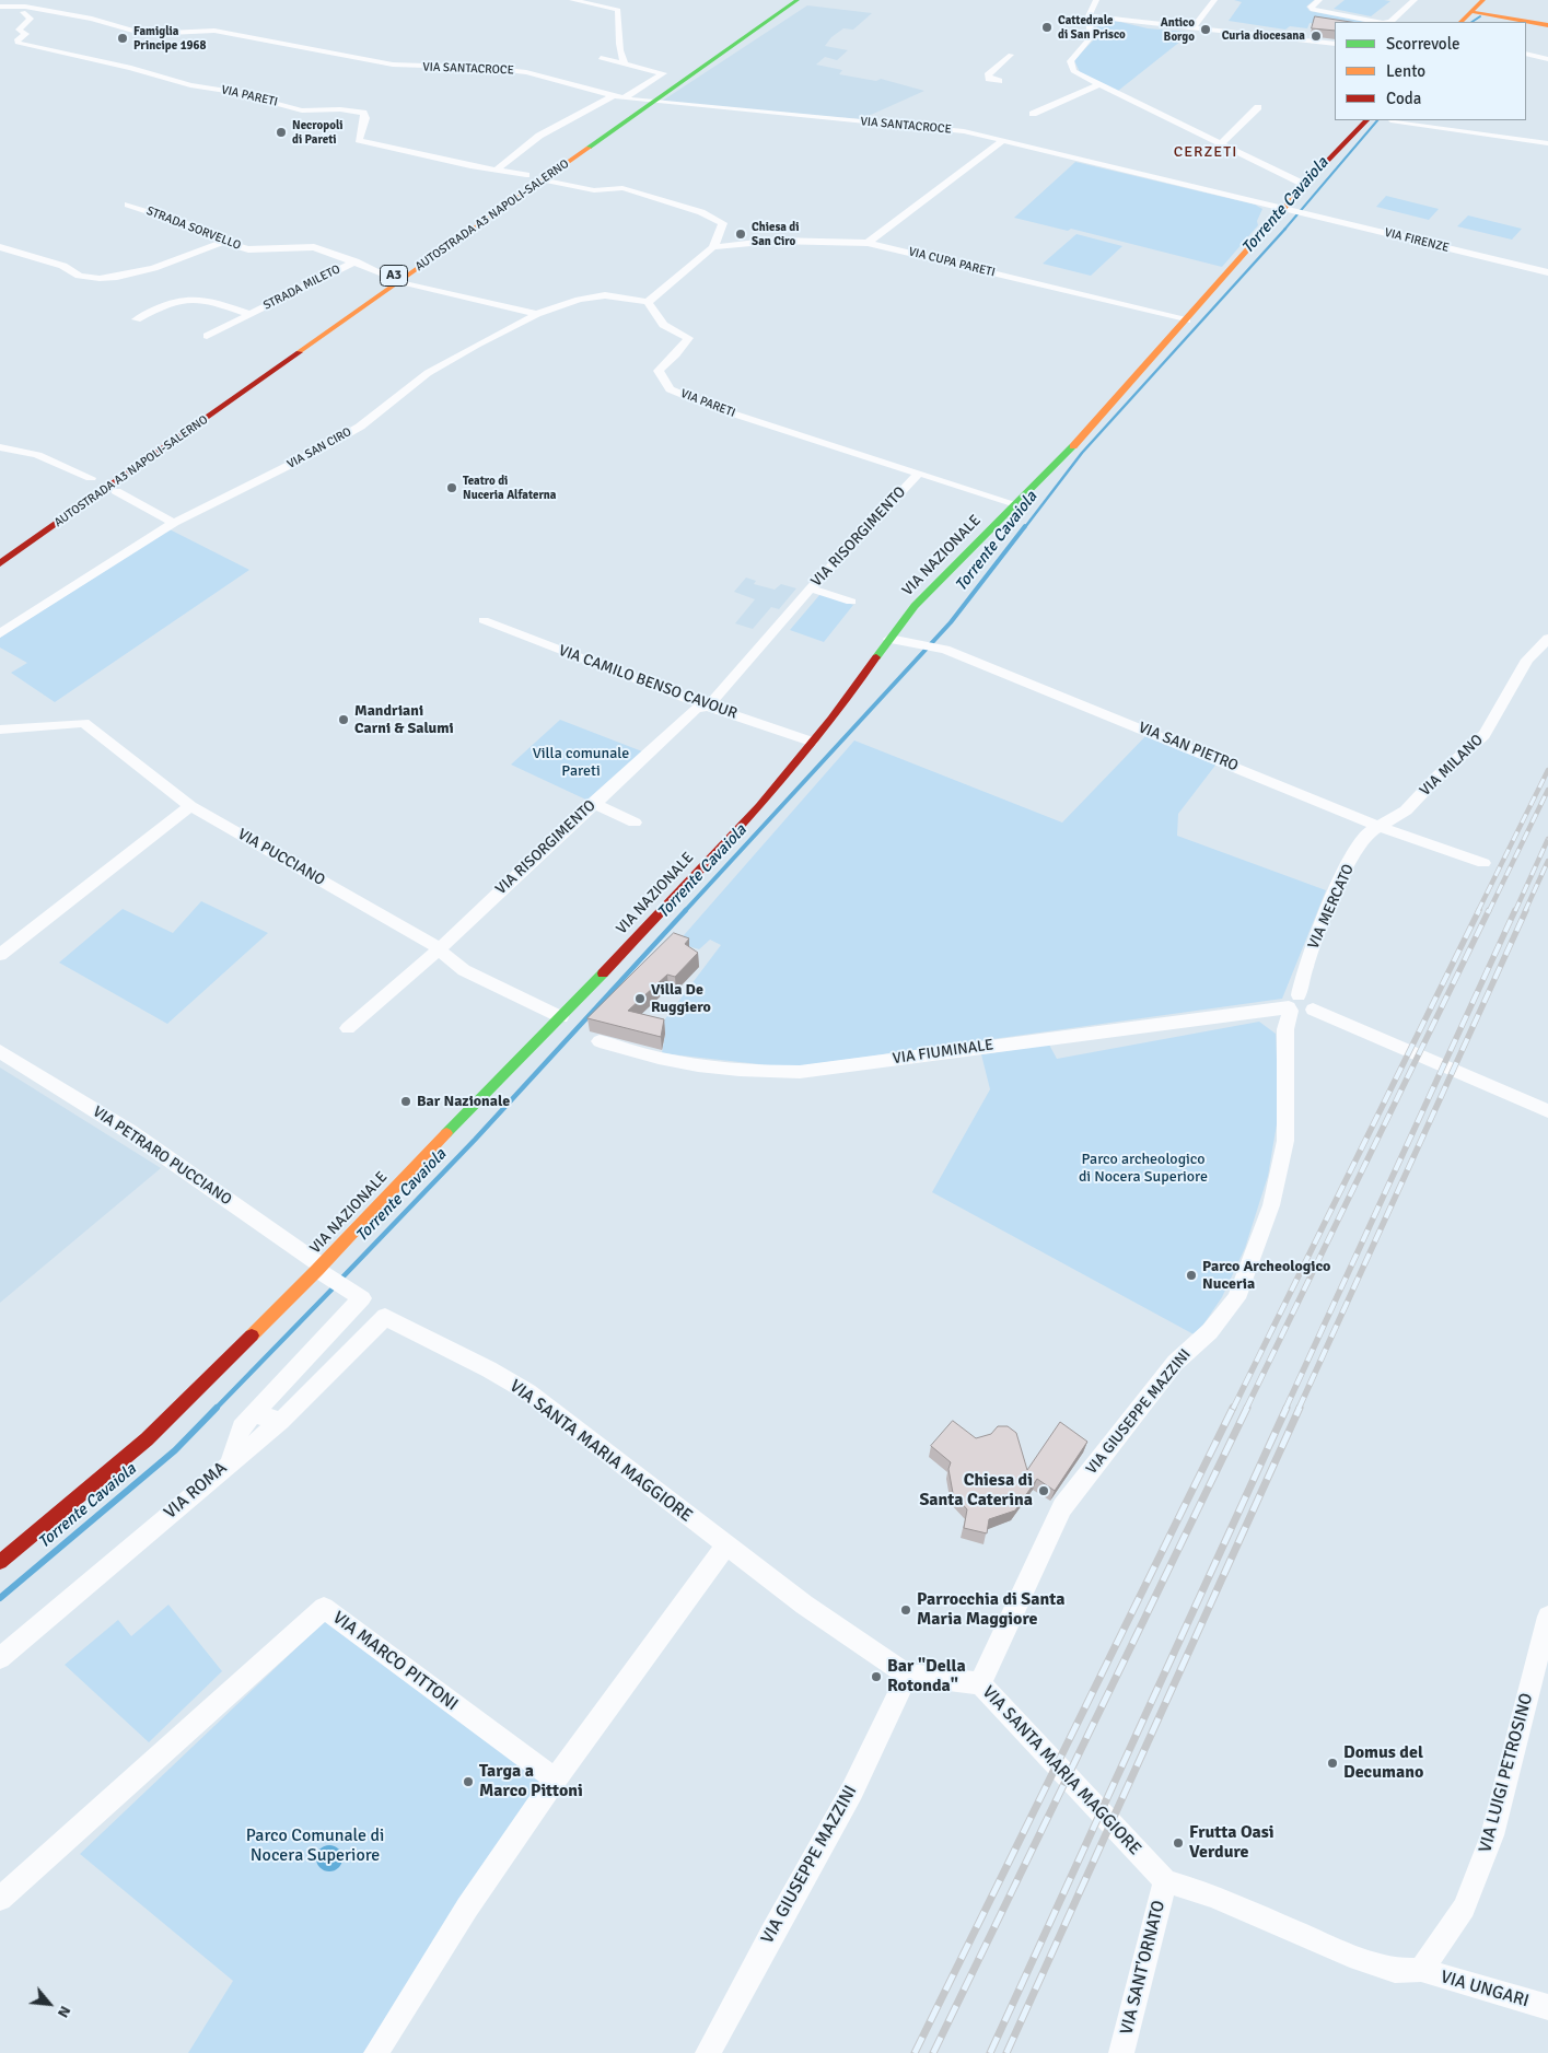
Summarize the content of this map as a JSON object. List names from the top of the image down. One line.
{"streets":{"main road":["AUTOSTRADA A3 NAPOLI-SALERNO","A3","VIA NAZIONALE"],"street":["VIA SANTACROCE","VIA PARETI","STRADA SORVELLO","VIA FIRENZE","VIA CUPA PARETI","STRADA MILETO","VIA SAN CIRO","VIA RISORGIMENTO","VIA CAMILO BENSO CAVOUR","VIA SAN PIETRO","VIA MILANO","VIA PUCCIANO","VIA MERCATO","VIA FIUMINALE","VIA PETRARO PUCCIANO","VIA GIUSEPPE MAZZINI","VIA SANTA MARIA MAGGIORE","VIA ROMA","VIA MARCO PITTONI","VIA LUIGI PETROSINO","VIA SANT'ORNATO","VIA UNGARI"]},"crossings":[["VIA SANTACROCE","VIA FIRENZE"],["VIA SANTACROCE","VIA NAZIONALE"],["VIA PARETI","VIA SAN CIRO"],["VIA PARETI","VIA RISORGIMENTO"],["VIA PARETI","VIA NAZIONALE"],["STRADA SORVELLO","STRADA MILETO"],["VIA FIRENZE","VIA NAZIONALE"],["VIA CUPA PARETI","VIA NAZIONALE"],["VIA RISORGIMENTO","VIA CAMILO BENSO CAVOUR"],["VIA RISORGIMENTO","VIA PUCCIANO"],["VIA NAZIONALE","VIA CAMILO BENSO CAVOUR"],["VIA NAZIONALE","VIA SAN PIETRO"],["VIA NAZIONALE","VIA PUCCIANO"],["VIA NAZIONALE","VIA PETRARO PUCCIANO"],["VIA SAN PIETRO","VIA MILANO"],["VIA SAN PIETRO","VIA MERCATO"],["VIA MILANO","VIA MERCATO"],["VIA MERCATO","VIA FIUMINALE"],["VIA MERCATO","VIA GIUSEPPE MAZZINI"],["VIA FIUMINALE","VIA GIUSEPPE MAZZINI"],["VIA GIUSEPPE MAZZINI","VIA SANTA MARIA MAGGIORE"],["VIA SANTA MARIA MAGGIORE","VIA ROMA"],["VIA SANTA MARIA MAGGIORE","VIA SANT'ORNATO"],["VIA LUIGI PETROSINO","VIA UNGARI"]],"districts":["CERZETI"],"water":["Torrente Cavaiola"],"parks":["Villa comunale Pareti","Parco archeologico di Nocera Superiore","Parco Comunale di Nocera Superiore"],"places":["Cattedrale di San Prisco","Antico Borgo","Curia diocesana","Famiglia Principe 1968","Necropoli di Pareti","Chiesa di San Ciro","Teatro di Nuceria Alfaterna","Mandriani Carni & Salumi","Villa De Ruggiero","Bar Nazionale","Parco Archeologico Nuceria","Chiesa di Santa Caterina","Parrocchia di Santa Maria Maggiore","Bar \"Della Rotonda\"","Domus del Decumano","Targa a Marco Pittoni","Frutta Oasi Verdure"],"legend":["Scorrevole","Lento","Coda"],"north":"bottom right"}
